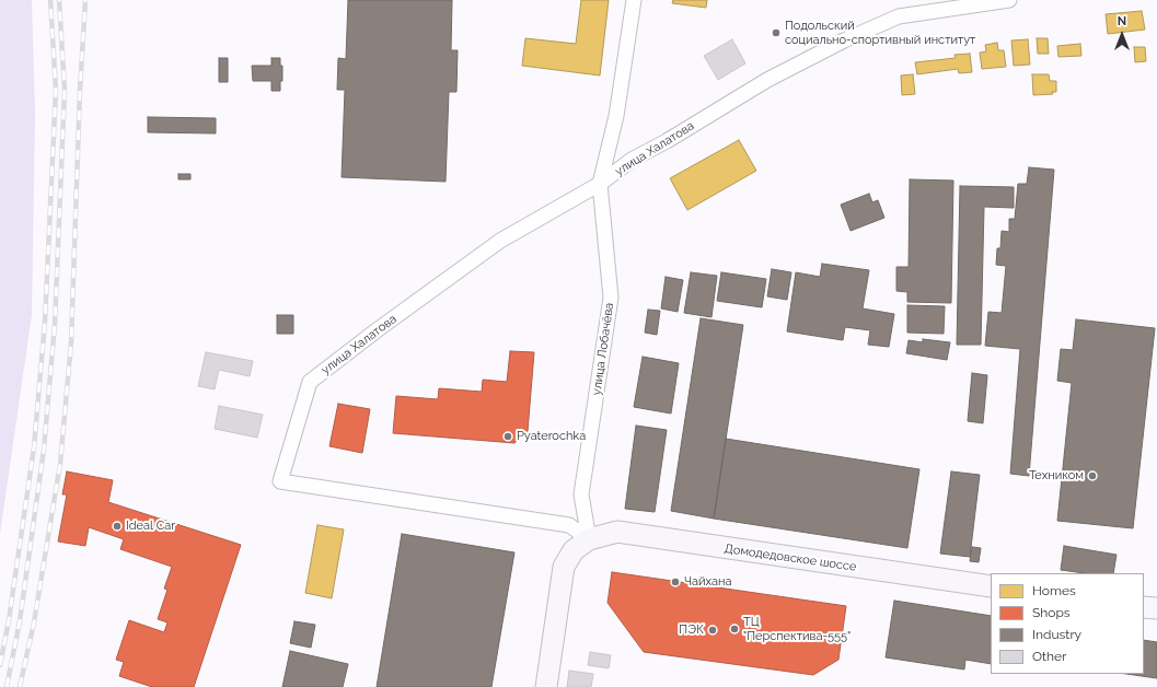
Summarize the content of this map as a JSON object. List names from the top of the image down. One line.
{"streets":{"main road":["Домодедовское шоссе"],"street":["улица Халатова","улица Лобачёва"]},"crossings":[["улица Халатова","улица Лобачёва"],["улица Халатова","Домодедовское шоссе"],["улица Лобачёва","Домодедовское шоссе"]],"places":["Подольский социально-спортивный институт","Pyaterochka","Техником","Ideal Car","Чайхана","ТЦ \"Перспектива-555\"","ПЭК"],"legend":["Homes","Shops","Industry","Other"],"north":"top"}
